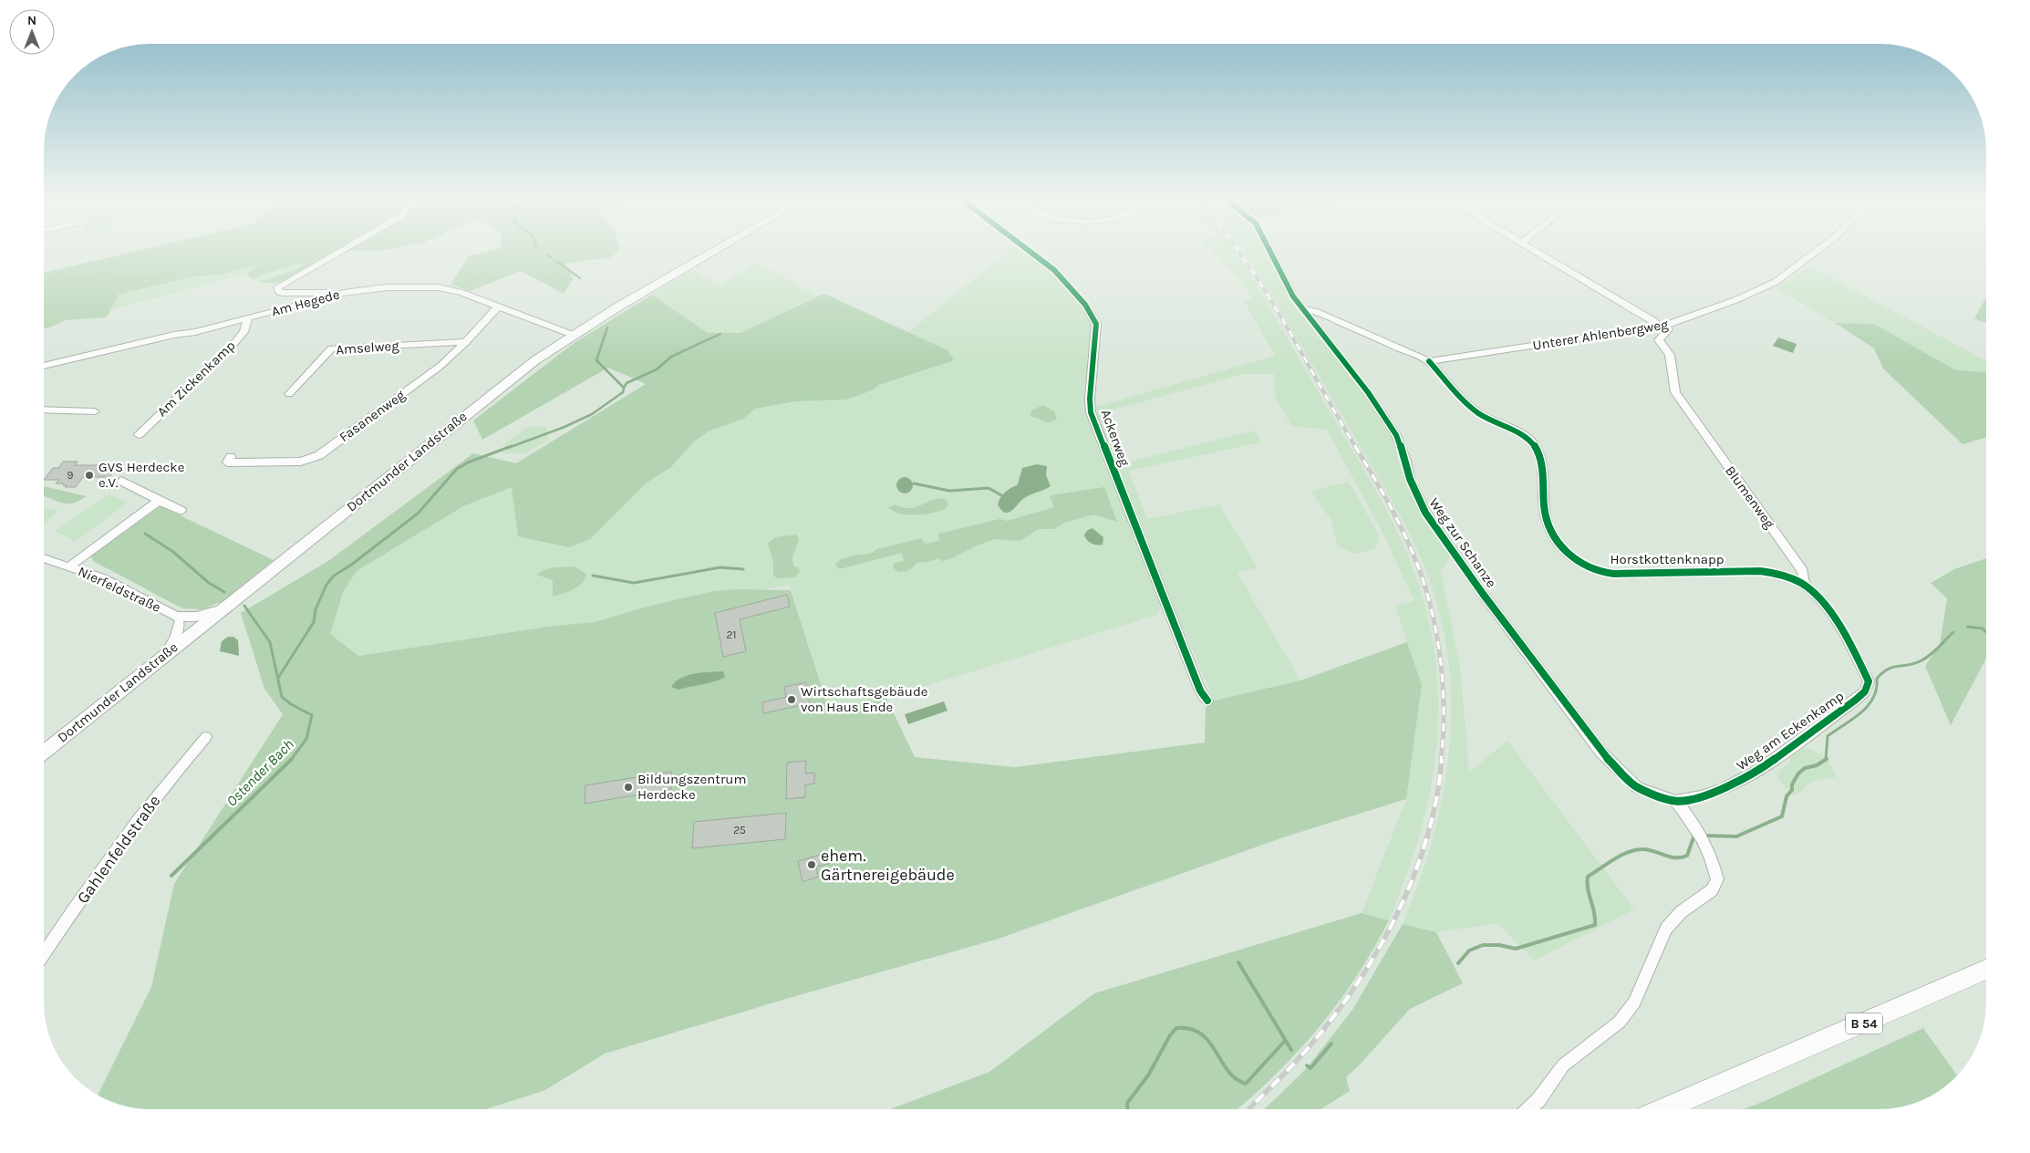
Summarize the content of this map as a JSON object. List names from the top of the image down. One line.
{"streets":{"main road":["Dortmunder Landstraße","B 54"],"street":["Am Hegede","Unterer Ahlenbergweg","Amselweg","Am Zickenkamp","Fasanenweg","Ackerweg","Blumenweg","Weg zur Schanze","Horstkottenknapp","Nierfeldstraße","Weg am Eckenkamp","Gahlenfeldstraße"]},"crossings":[["Am Hegede","Am Zickenkamp"],["Am Hegede","Fasanenweg"],["Am Hegede","Dortmunder Landstraße"],["Unterer Ahlenbergweg","Blumenweg"],["Unterer Ahlenbergweg","Horstkottenknapp"],["Amselweg","Fasanenweg"],["Dortmunder Landstraße","Nierfeldstraße"],["Blumenweg","Horstkottenknapp"],["Blumenweg","Weg am Eckenkamp"],["Weg zur Schanze","Weg am Eckenkamp"]],"water":["Ostender Bach"],"places":["GVS Herdecke e.V.","Wirtschaftsgebäude von Haus Ende","Bildungszentrum Herdecke","ehem. Gärtnereigebäude"],"house_numbers":["9","21","25"],"north":"top"}
